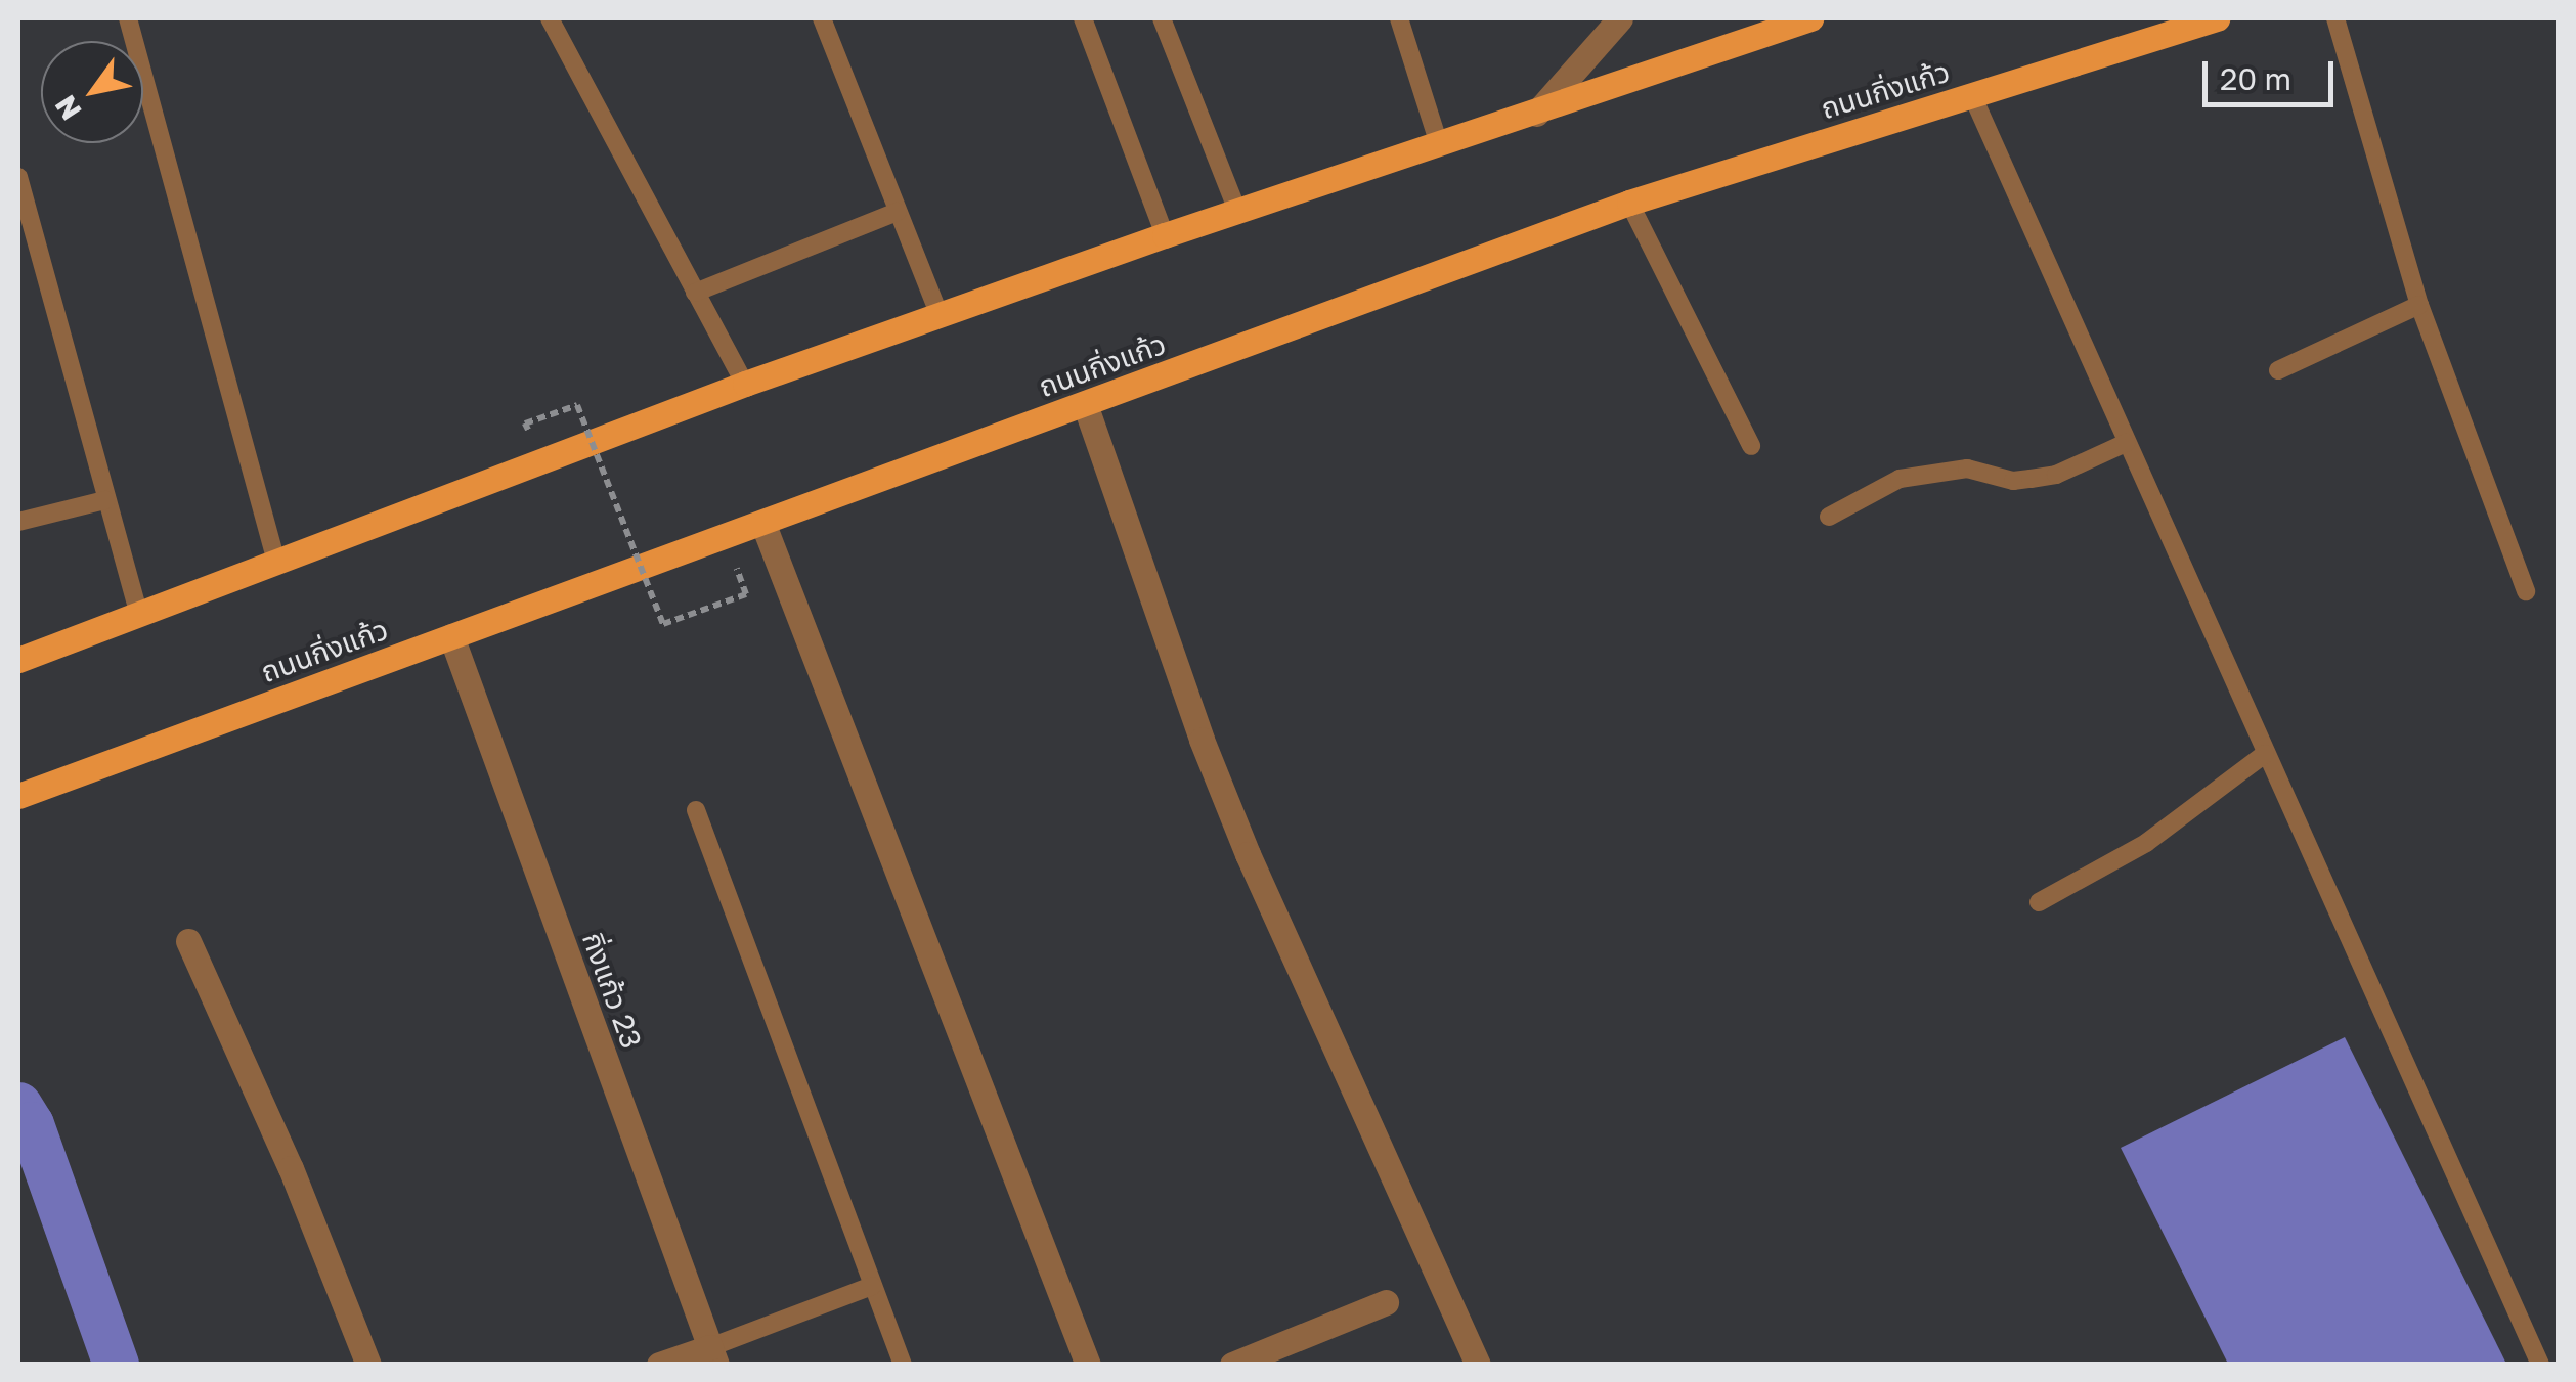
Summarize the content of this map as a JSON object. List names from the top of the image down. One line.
{"streets":{"main road":["ถนนกิ่งแก้ว"],"street":["กิ่งแก้ว 23"]},"crossings":[["ถนนกิ่งแก้ว","กิ่งแก้ว 23"]],"scale_bar":"20 m","north":"bottom left"}
